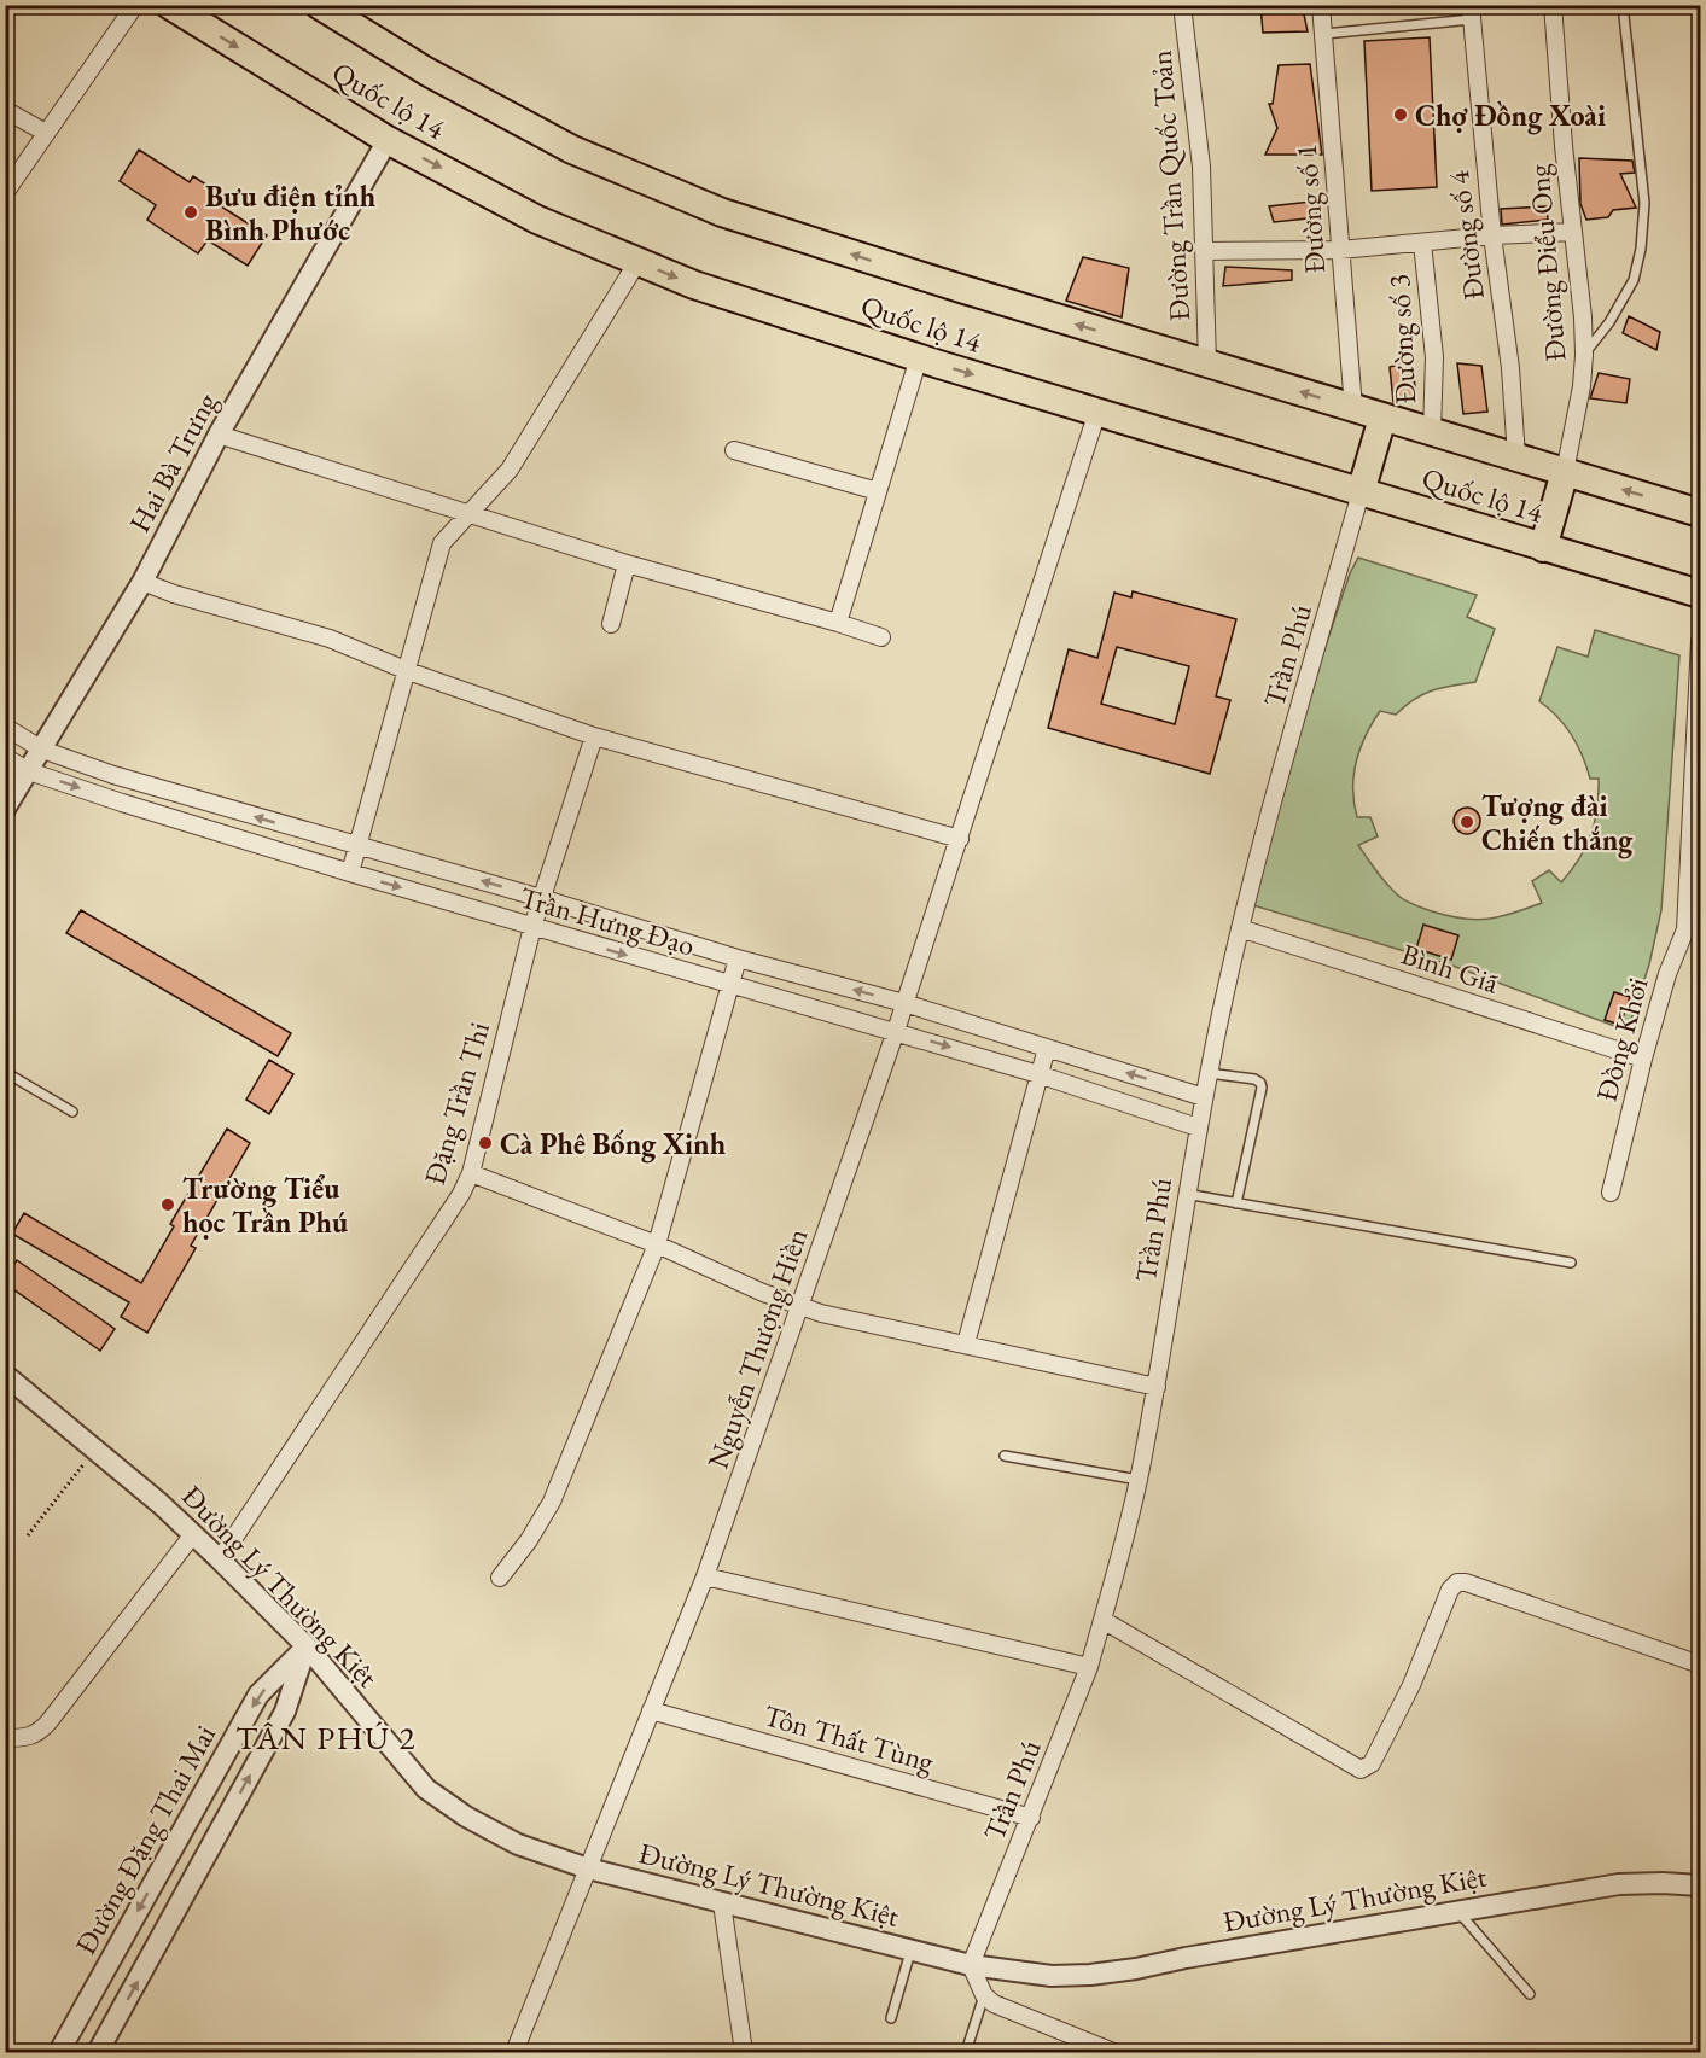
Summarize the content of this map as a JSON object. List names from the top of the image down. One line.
{"streets":{"highway":["Quốc lộ 14"],"street":["Đường Trần Quốc Toản","Đường số 1","Đường số 4","Đường Điểu Ong","Đường số 3","Hai Bà Trưng","Trần Phú","Trần Hưng Đạo","Bình Giã","Đồng Khởi","Đặng Trần Thi","Nguyễn Thượng Hiền","Đường Lý Thường Kiệt","Tôn Thất Tùng","Đường Đặng Thai Mai"]},"crossings":[["Quốc lộ 14","Đường Trần Quốc Toản"],["Quốc lộ 14","Đường số 1"],["Quốc lộ 14","Đường số 4"],["Quốc lộ 14","Đường Điểu Ong"],["Quốc lộ 14","Đường số 3"],["Quốc lộ 14","Hai Bà Trưng"],["Quốc lộ 14","Trần Phú"],["Quốc lộ 14","Nguyễn Thượng Hiền"],["Hai Bà Trưng","Trần Hưng Đạo"],["Trần Phú","Trần Hưng Đạo"],["Trần Phú","Bình Giã"],["Trần Phú","Đường Lý Thường Kiệt"],["Trần Phú","Tôn Thất Tùng"],["Trần Hưng Đạo","Đặng Trần Thi"],["Trần Hưng Đạo","Nguyễn Thượng Hiền"],["Bình Giã","Đồng Khởi"],["Đặng Trần Thi","Đường Lý Thường Kiệt"],["Nguyễn Thượng Hiền","Đường Lý Thường Kiệt"],["Nguyễn Thượng Hiền","Tôn Thất Tùng"],["Đường Lý Thường Kiệt","Đường Đặng Thai Mai"]],"districts":["TÂN PHÚ 2"],"places":["Chợ Đồng Xoài","Bưu điện tỉnh Bình Phước","Tượng đài Chiến thắng","Cà Phê Bống Xinh","Trường Tiểu học Trần Phú"]}
